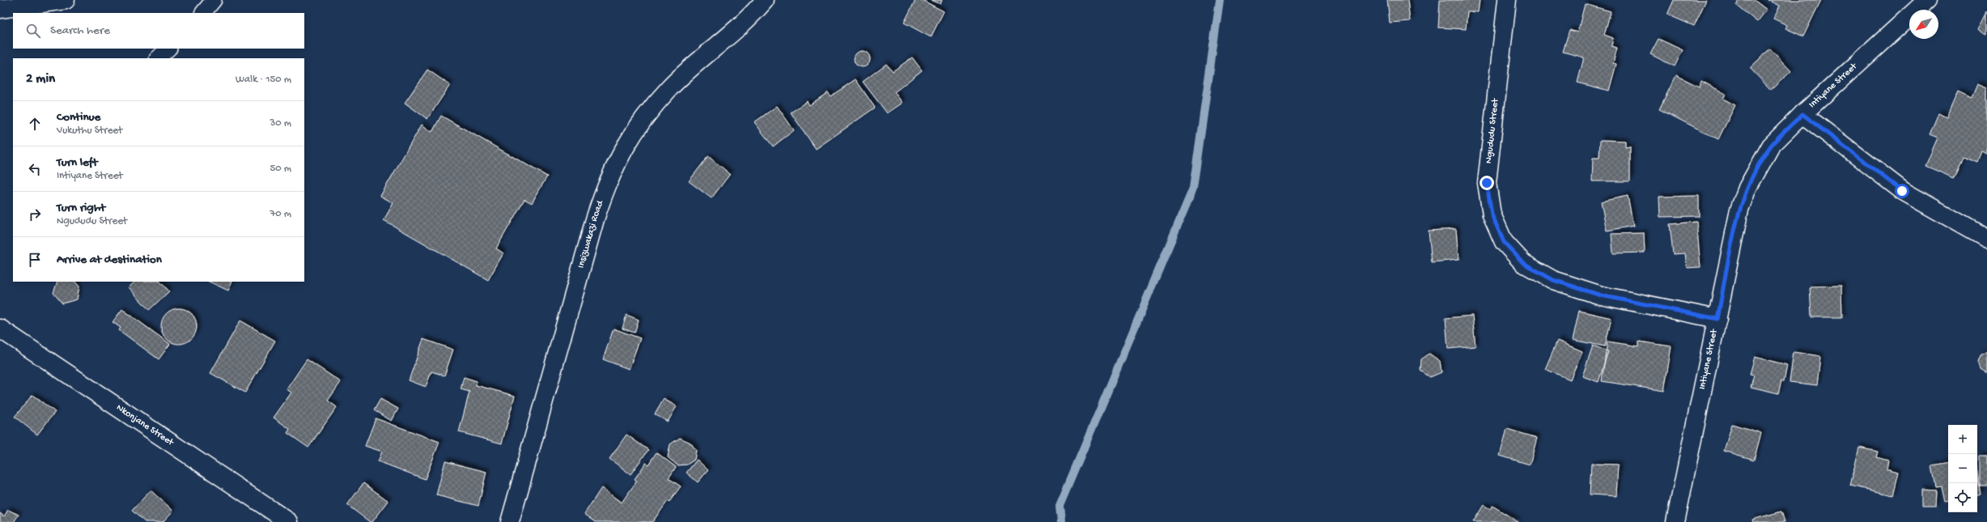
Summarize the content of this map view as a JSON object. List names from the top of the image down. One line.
{"streets":{"street":["Intiyane Street","Ngududu Street","Insizwakazi Road","Nkonjane Street"]},"crossings":[["Intiyane Street","Ngududu Street"]],"north":"bottom left","page":{"search":"Search here","heading":["2 min","Walk · 150 m"],"list":[["Continue","Vukuthu Street","30 m"],["Turn left","Intiyane Street","50 m"],["Turn right","Ngududu Street","70 m"],"Arrive at destination"],"map_buttons":["+","−"]}}
